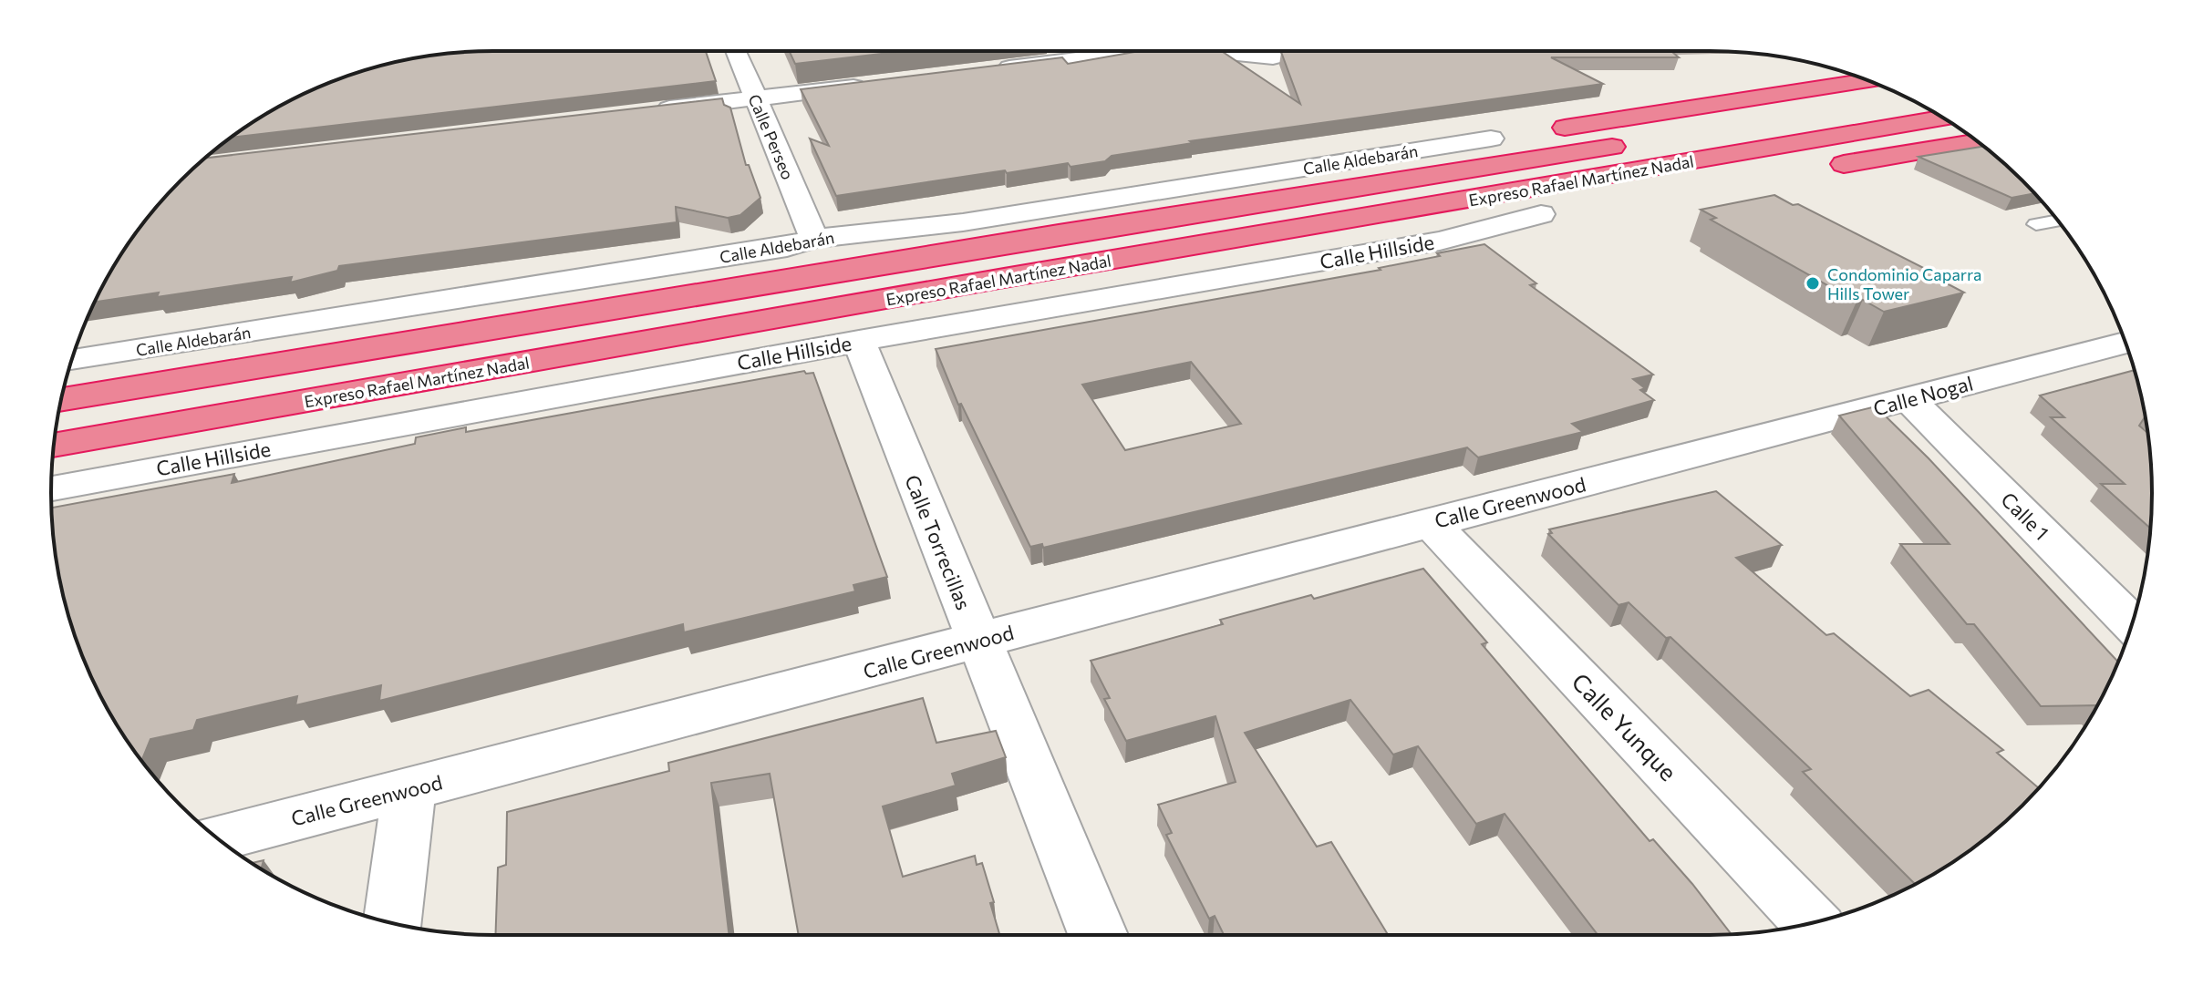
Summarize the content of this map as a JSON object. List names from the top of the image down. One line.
{"streets":{"highway":["Expreso Rafael Martínez Nadal"],"street":["Calle Perseo","Calle Aldebarán","Calle Hillside","Calle Nogal","Calle Greenwood","Calle 1","Calle Torrecillas","Calle Yunque"]},"crossings":[["Calle Perseo","Calle Aldebarán"],["Calle Hillside","Calle Torrecillas"],["Calle Nogal","Calle Greenwood"],["Calle Nogal","Calle 1"],["Calle Greenwood","Calle Torrecillas"],["Calle Greenwood","Calle Yunque"]],"places":["Condominio Caparra Hills Tower"]}
